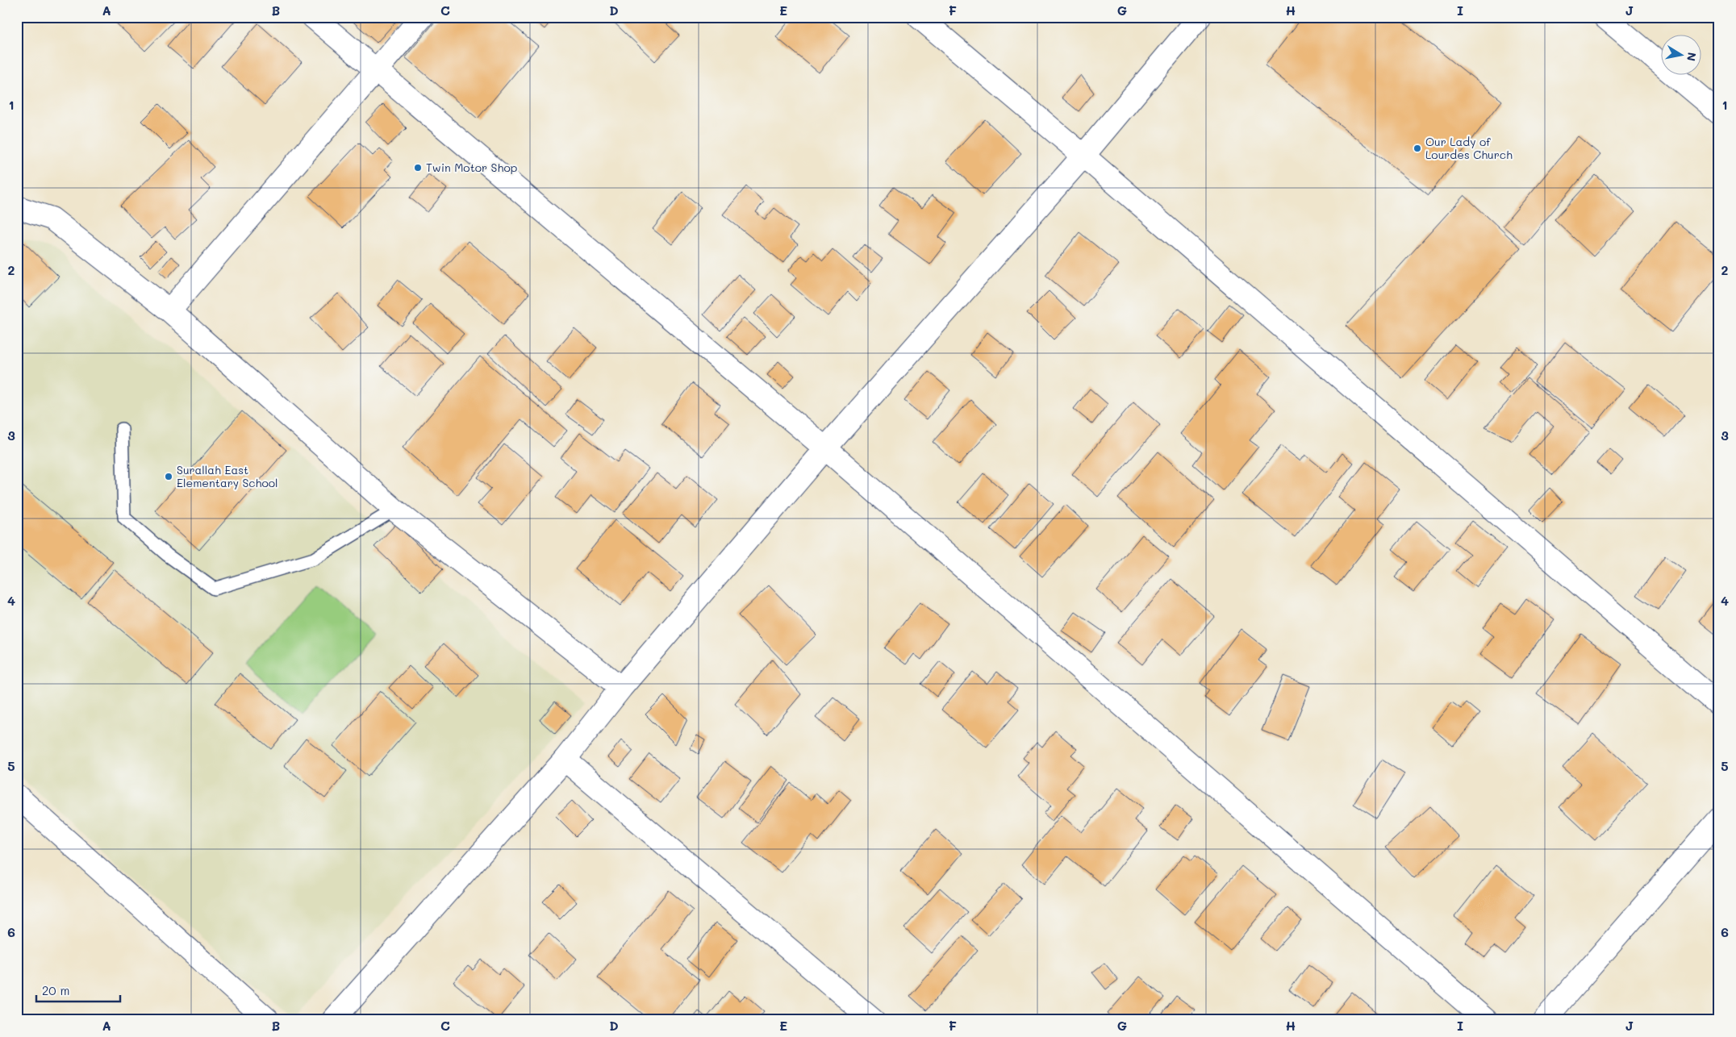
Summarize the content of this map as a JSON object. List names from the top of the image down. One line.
{"places":["Our Lady of Lourdes Church","Twin Motor Shop","Surallah East Elementary School"],"scale_bar":"20 m","north":"right","grid":{"columns":["A","B","C","D","E","F","G","H","I","J"],"rows":["1","2","3","4","5","6"]}}
